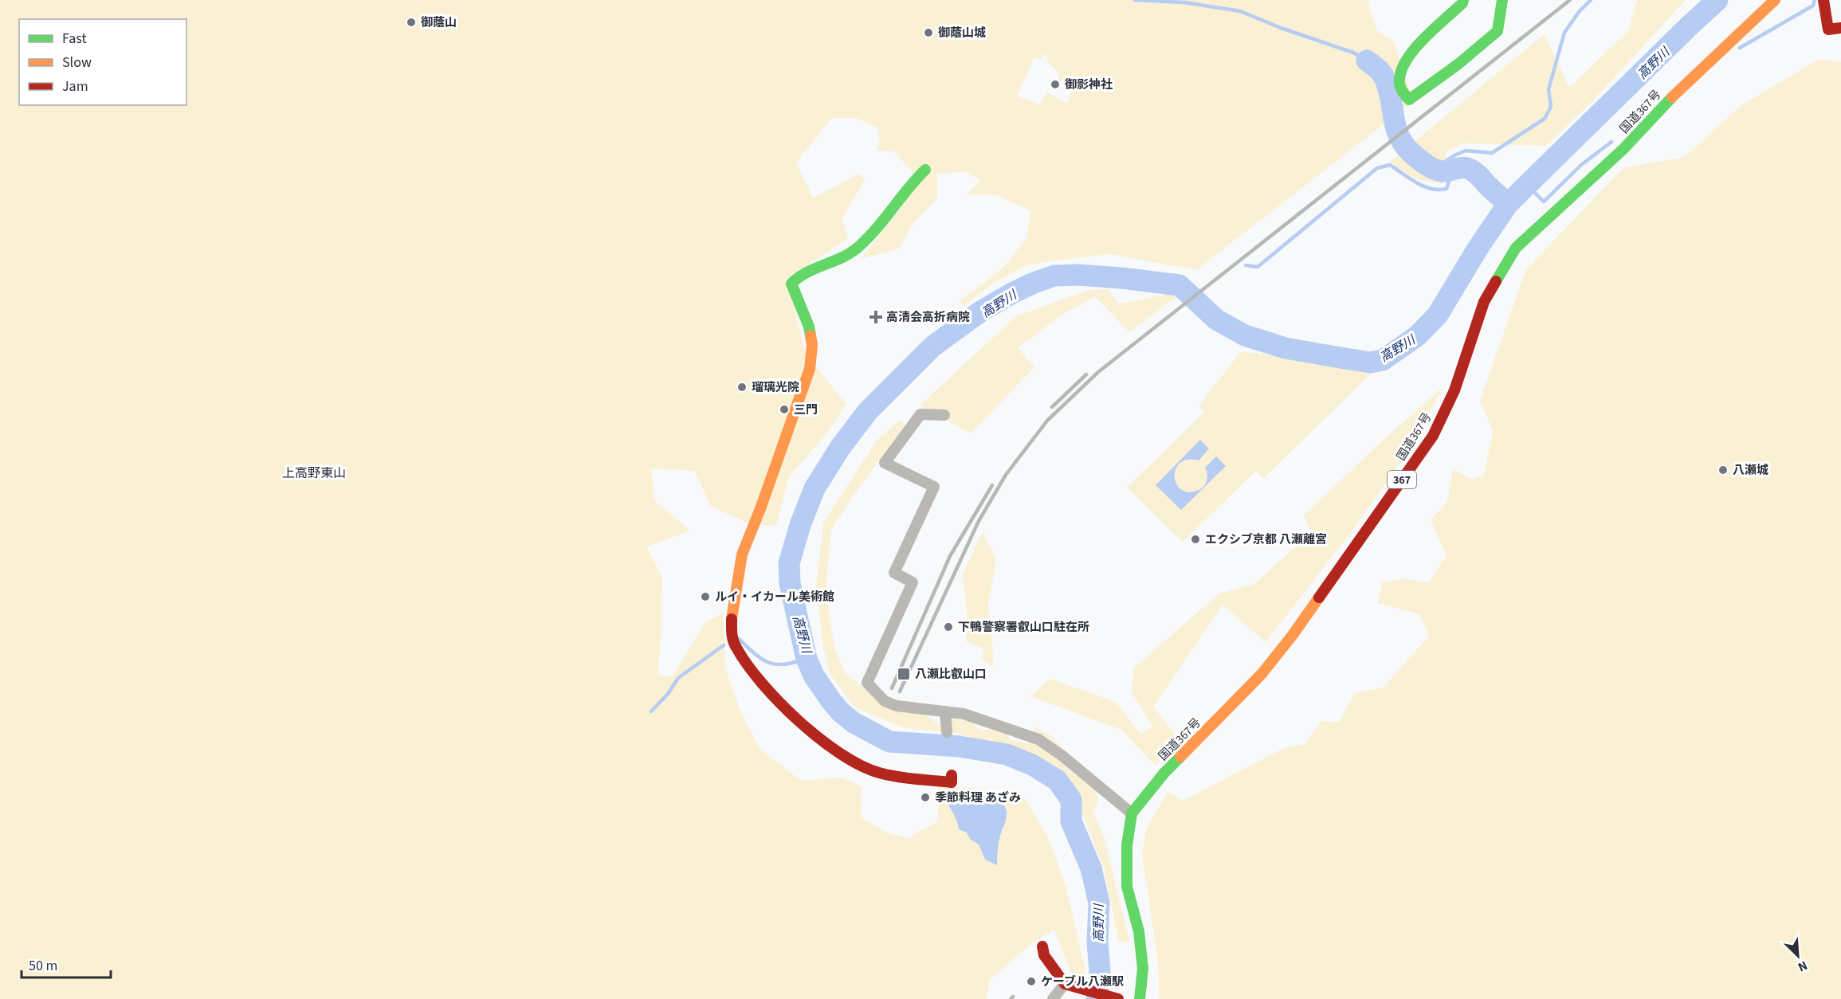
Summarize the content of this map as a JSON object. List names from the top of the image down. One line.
{"streets":{"main road":["国道367号","367"]},"districts":["上高野東山"],"water":["高野川"],"places":{"other":["御蔭山","御蔭山城","御影神社","瑠璃光院","三門","八瀬城","エクシブ京都 八瀬離宮","ルイ・イカール美術館","下鴨警察署叡山口駐在所","季節料理 あざみ","ケーブル八瀬駅"],"health":["高清会高折病院"],"transit":["八瀬比叡山口"]},"legend":["Fast","Slow","Jam"],"scale_bar":"50 m","north":"bottom right"}
